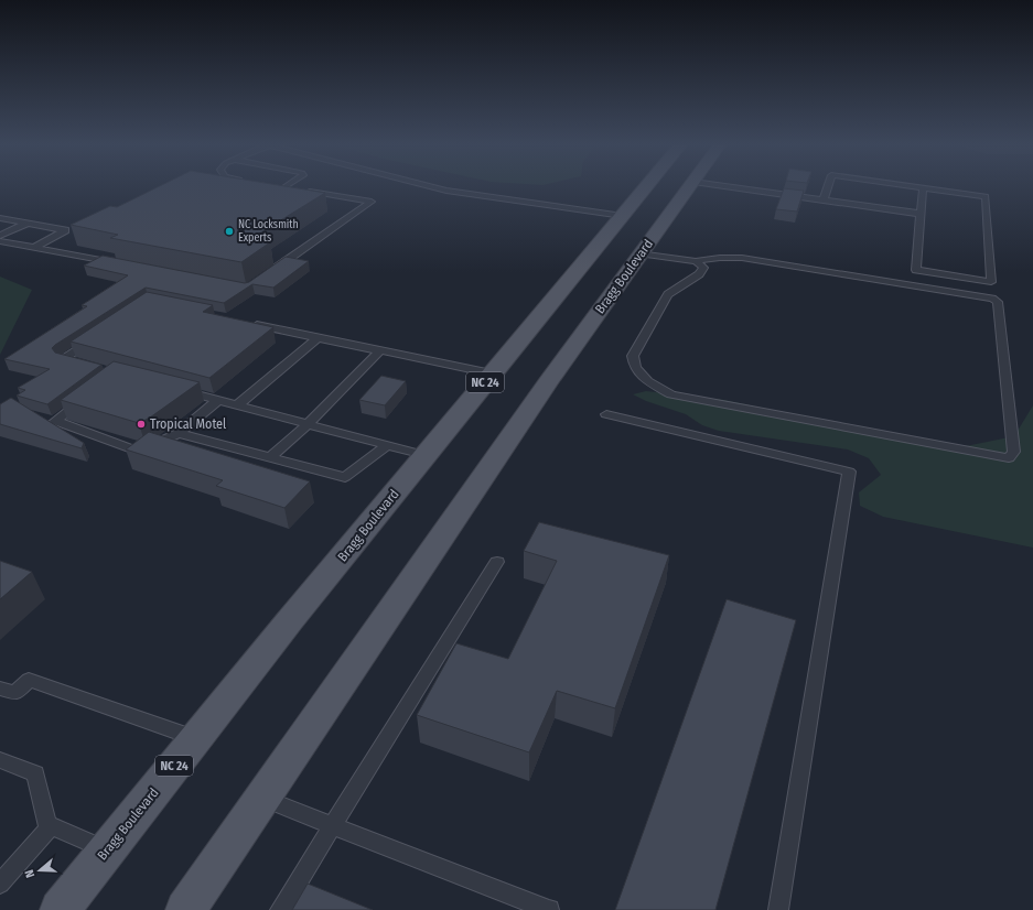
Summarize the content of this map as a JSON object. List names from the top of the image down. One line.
{"streets":{"main road":["Bragg Boulevard","NC 24"]},"places":["NC Locksmith Experts","Tropical Motel"],"north":"left"}
